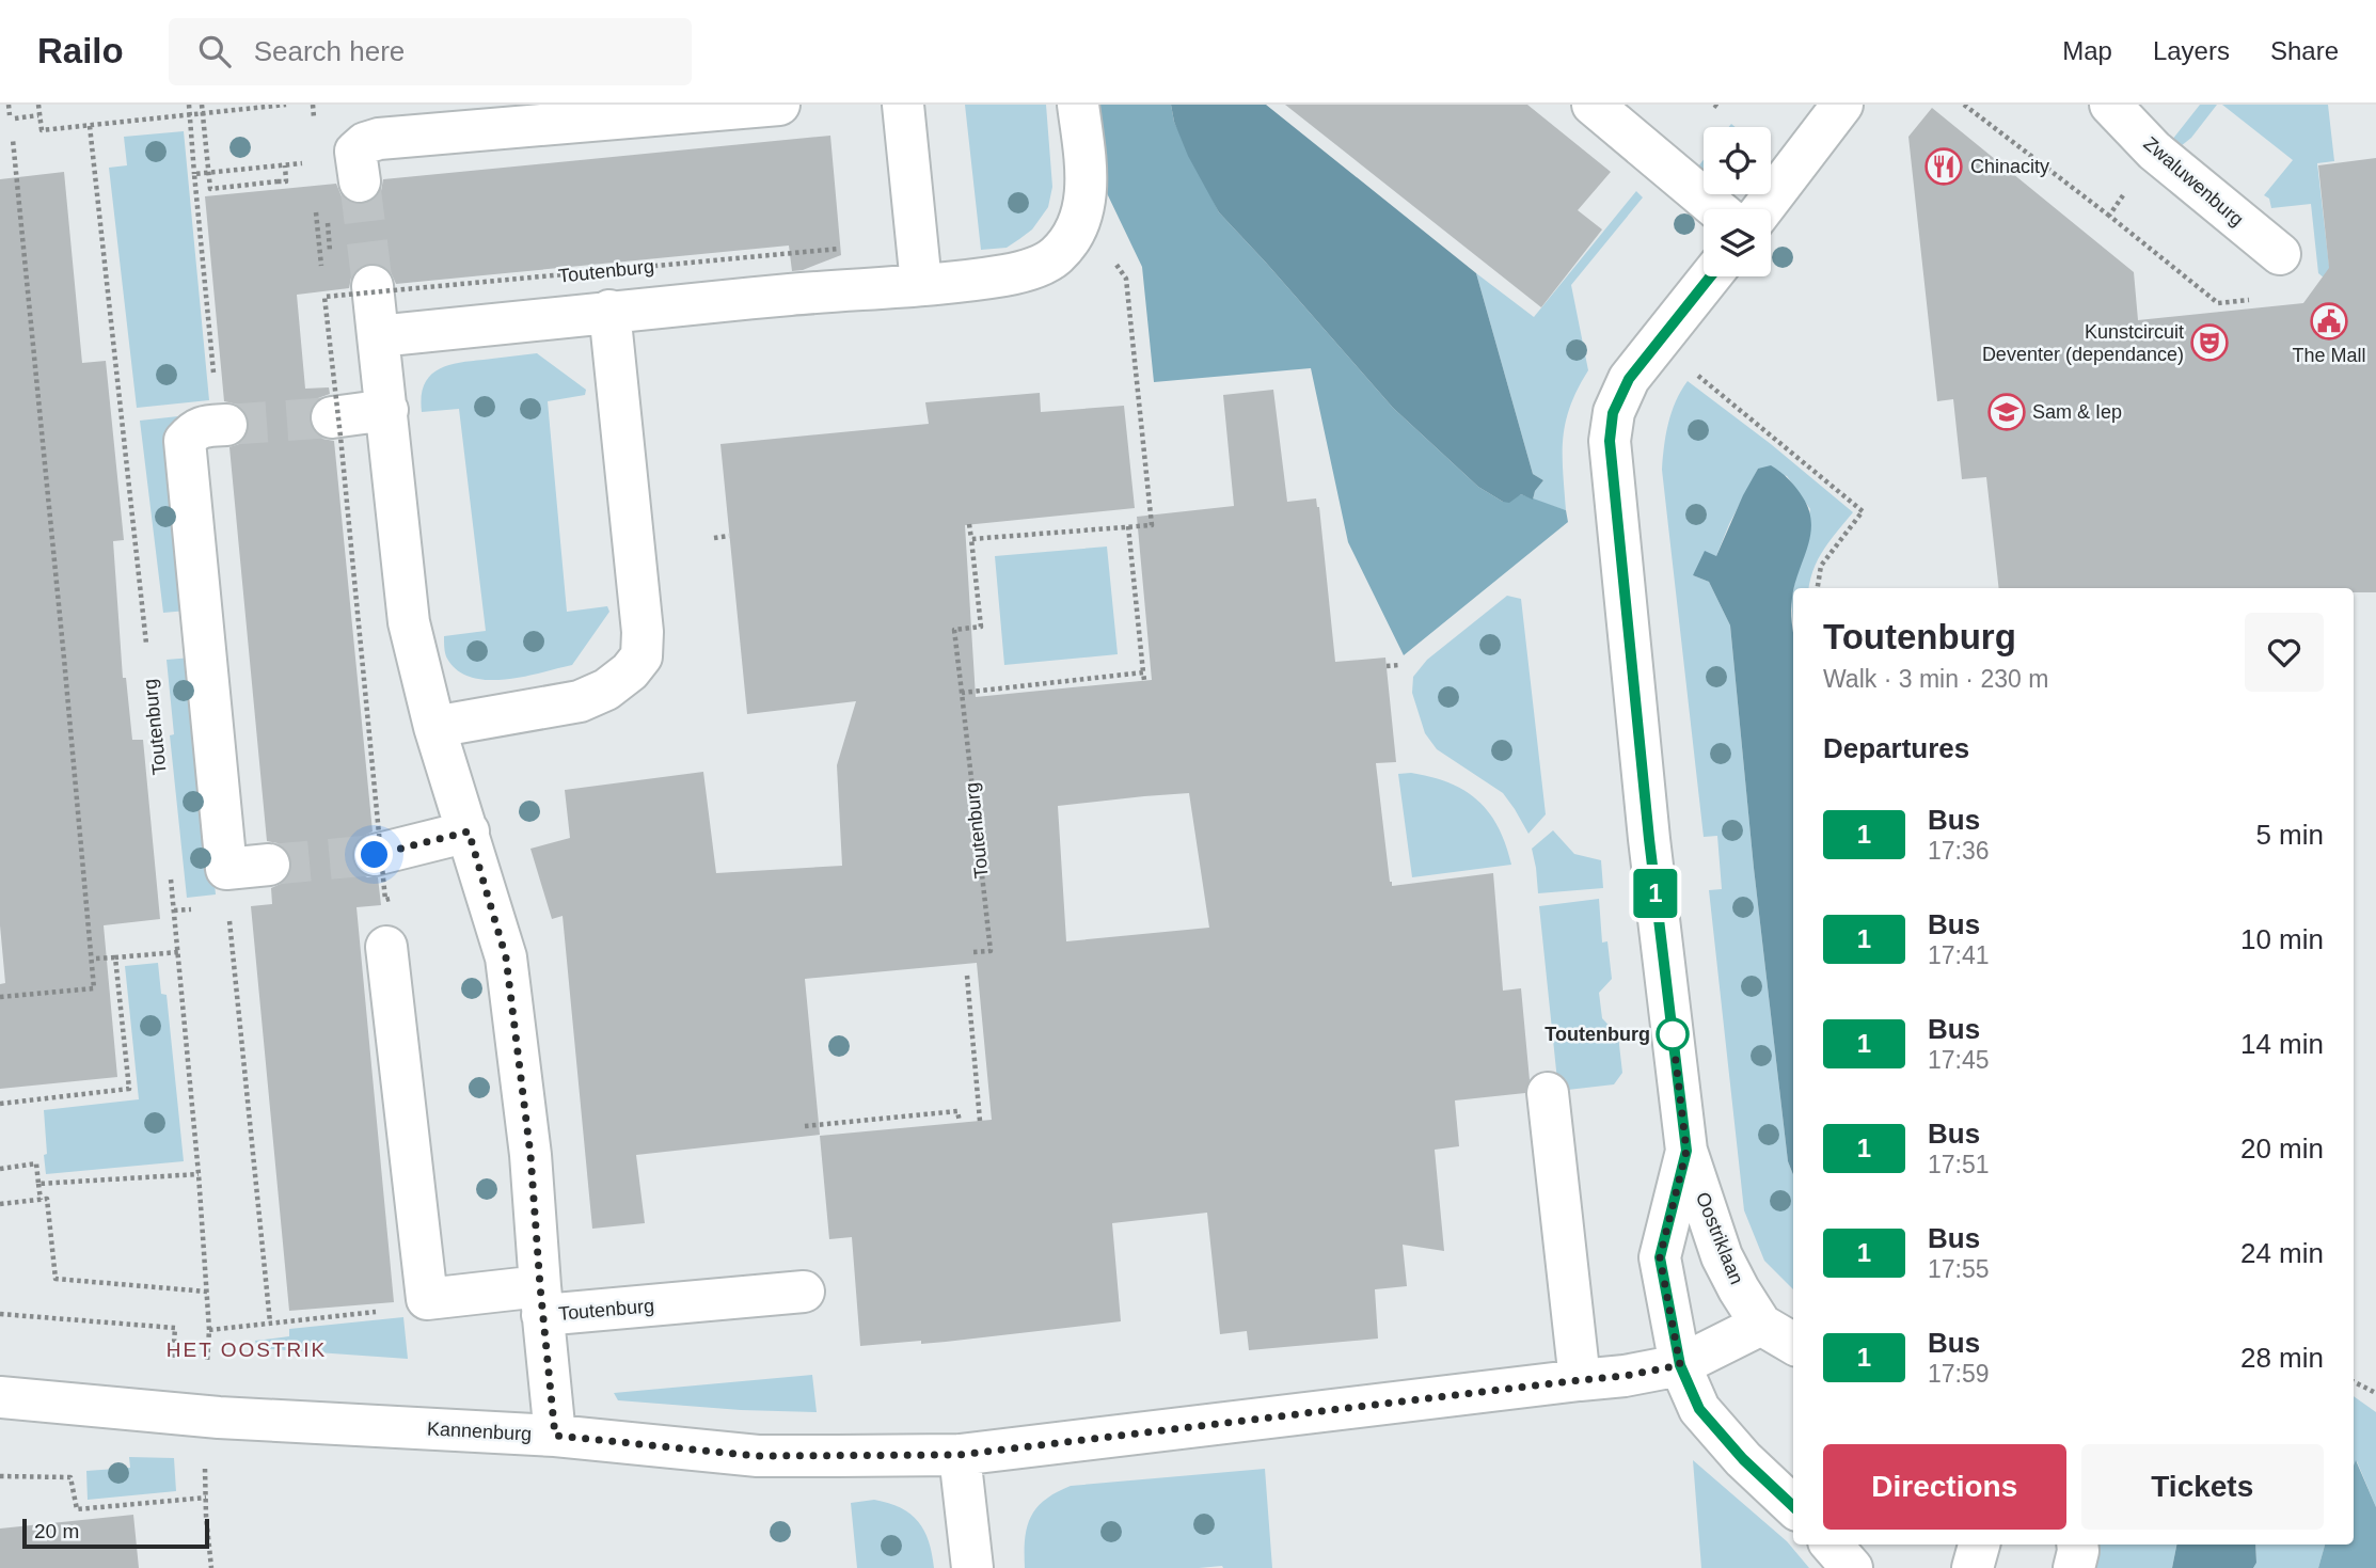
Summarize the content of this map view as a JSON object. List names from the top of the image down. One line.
{"streets":{"street":["Zwaluwenburg","Toutenburg","Oostriklaan","Kannenburg"]},"crossings":[["Toutenburg","Kannenburg"]],"districts":["HET OOSTRIK"],"places":{"restaurant":["Chinacity"],"public building":["The Mall"],"theatre":["Kunstcircuit Deventer (dependance)"],"school or university":["Sam & Iep"],"other":["Toutenburg"]},"lines":["bus line 1"],"scale_bar":"20 m","page":{"header":"Railo","search":"Search here","nav":["Map","Layers","Share"],"on_map":"1","heading":[["Toutenburg","Walk · 3 min · 230 m"],"Departures"],"list":[{"mark":"1","name":"Bus","note":"17:36","value":"5 min"},{"mark":"1","name":"Bus","note":"17:41","value":"10 min"},{"mark":"1","name":"Bus","note":"17:45","value":"14 min"},{"mark":"1","name":"Bus","note":"17:51","value":"20 min"},{"mark":"1","name":"Bus","note":"17:55","value":"24 min"},{"mark":"1","name":"Bus","note":"17:59","value":"28 min"}],"buttons":["Directions","Tickets"],"scale":"20 m"}}
